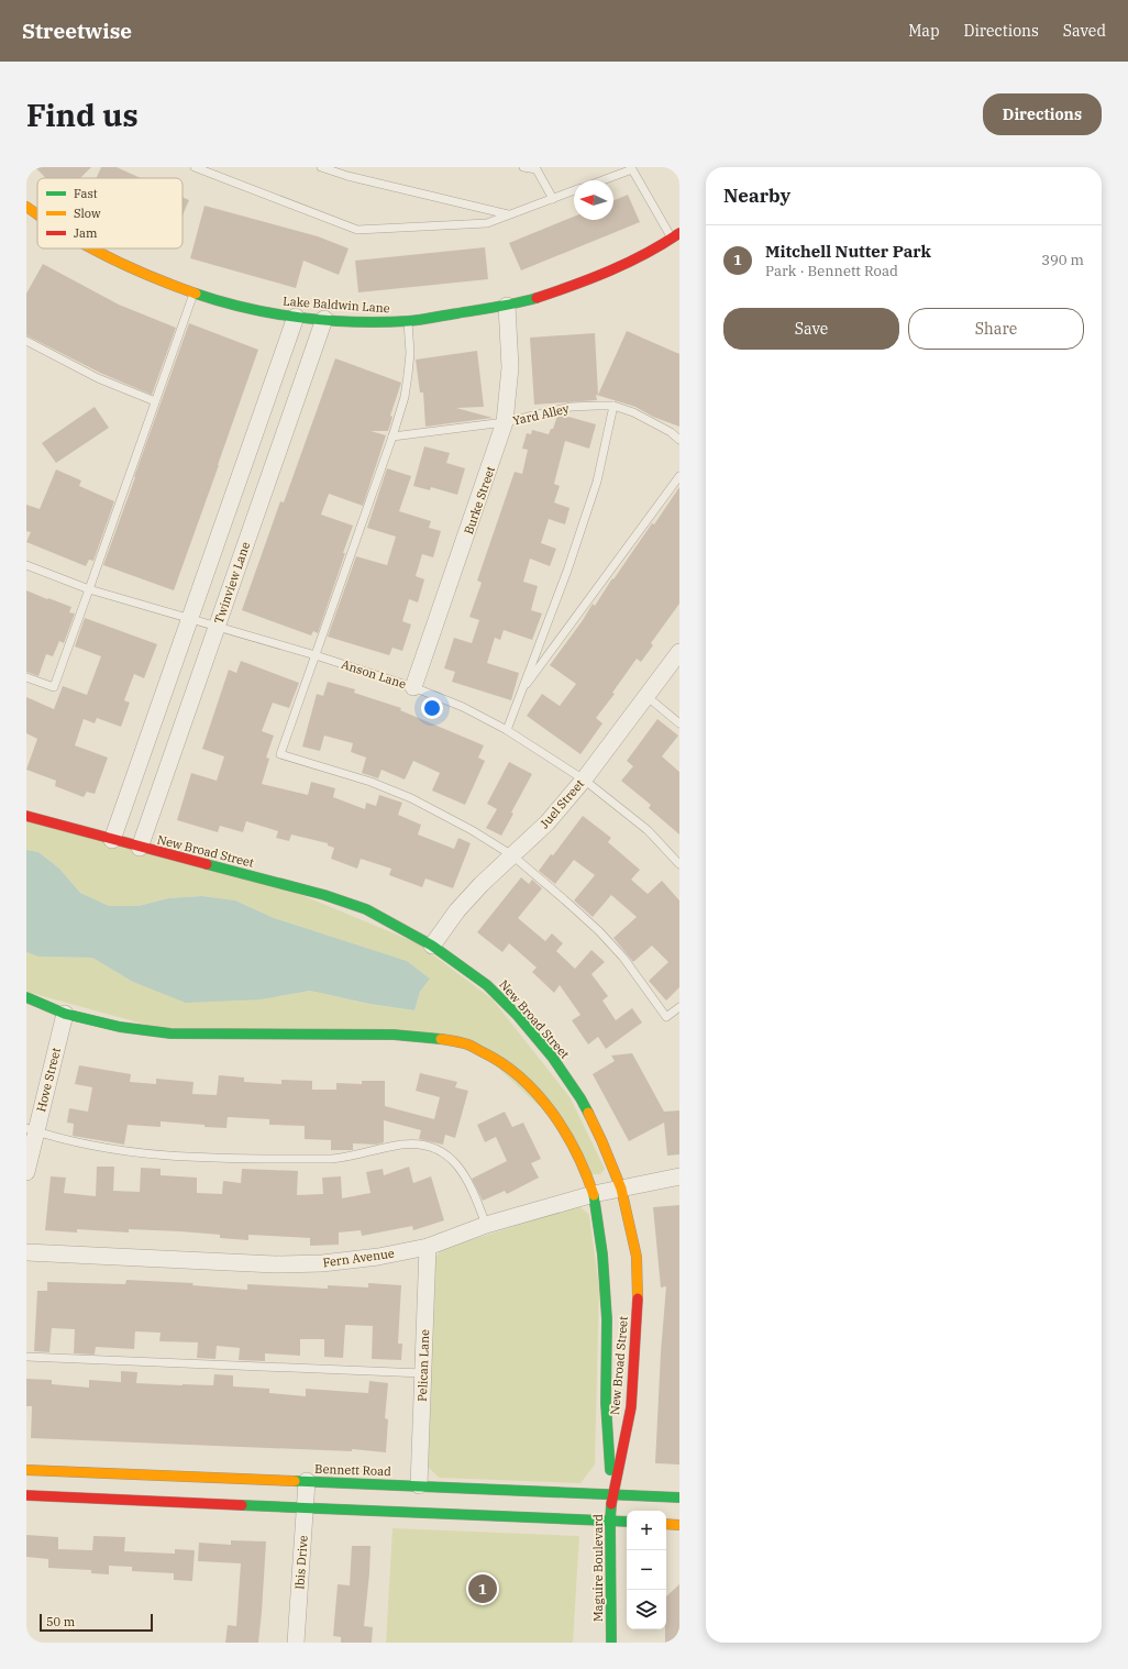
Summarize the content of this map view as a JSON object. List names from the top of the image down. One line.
{"streets":{"street":["Lake Baldwin Lane","Burke Street","Twinview Lane","Juel Street","New Broad Street","Hove Street","Fern Avenue","Pelican Lane","Bennett Road","Ibis Drive","Maguire Boulevard"],"lane":["Yard Alley","Anson Lane"]},"crossings":[["Lake Baldwin Lane","Burke Street"],["Lake Baldwin Lane","Twinview Lane"],["Yard Alley","Burke Street"],["Burke Street","Anson Lane"],["Twinview Lane","Anson Lane"],["Twinview Lane","New Broad Street"],["Anson Lane","Juel Street"],["Juel Street","New Broad Street"],["New Broad Street","Hove Street"],["New Broad Street","Fern Avenue"],["New Broad Street","Bennett Road"],["New Broad Street","Maguire Boulevard"],["Fern Avenue","Pelican Lane"],["Pelican Lane","Bennett Road"],["Bennett Road","Ibis Drive"],["Bennett Road","Maguire Boulevard"]],"legend":["Fast","Slow","Jam"],"scale_bar":"50 m","north":"left","page":{"header":"Streetwise","nav":["Map","Directions","Saved"],"buttons":["Directions",["Save","Share"]],"title":"Find us","heading":"Nearby","list":[{"mark":"1","name":"Mitchell Nutter Park","note":"Park · Bennett Road","value":"390 m"}],"map_buttons":["+","−"],"pins":"1","scale":"50 m"}}
